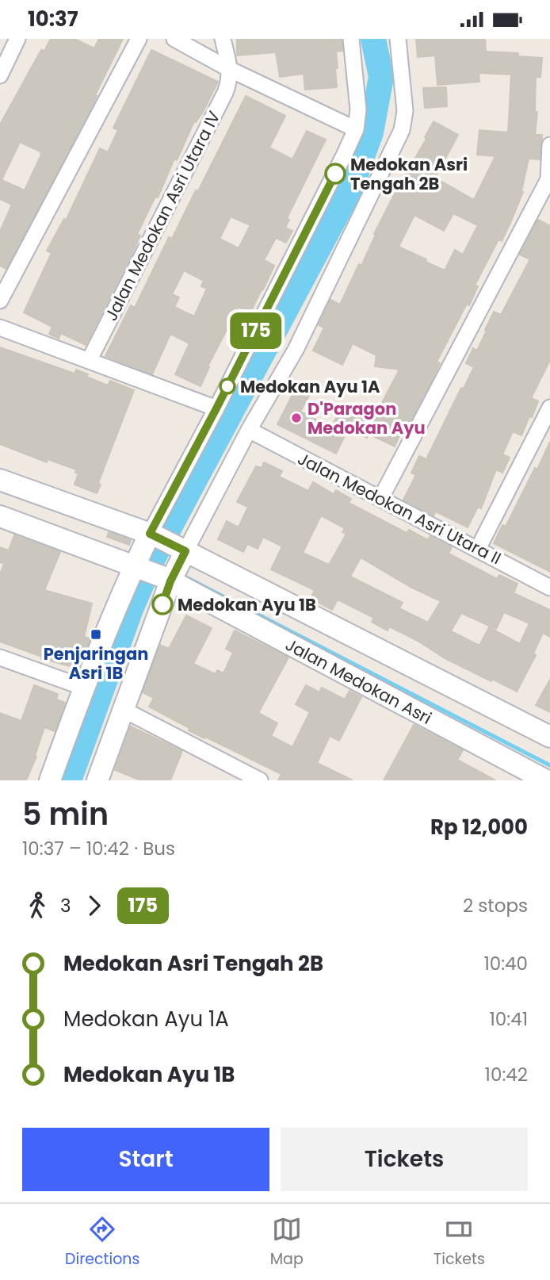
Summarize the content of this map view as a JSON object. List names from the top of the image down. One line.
{"streets":{"street":["Jalan Medokan Asri Utara IV","Jalan Medokan Asri Utara II","Jalan Medokan Asri"]},"places":{"other":["Medokan Asri Tengah 2B","Medokan Ayu 1A","D'Paragon Medokan Ayu","Medokan Ayu 1B"],"transit":["Penjaringan Asri 1B"]},"lines":["bus line 175"],"page":{"status":"10:37","on_map":"175","heading":["5 min","10:37 – 10:42 · Bus","Rp 12,000"],"legs":["3","175","2 stops"],"list":[{"name":"Medokan Asri Tengah 2B","value":"10:40"},{"name":"Medokan Ayu 1A","value":"10:41"},{"name":"Medokan Ayu 1B","value":"10:42"}],"buttons":["Start","Tickets"],"tabs":["Directions","Map","Tickets"]}}
